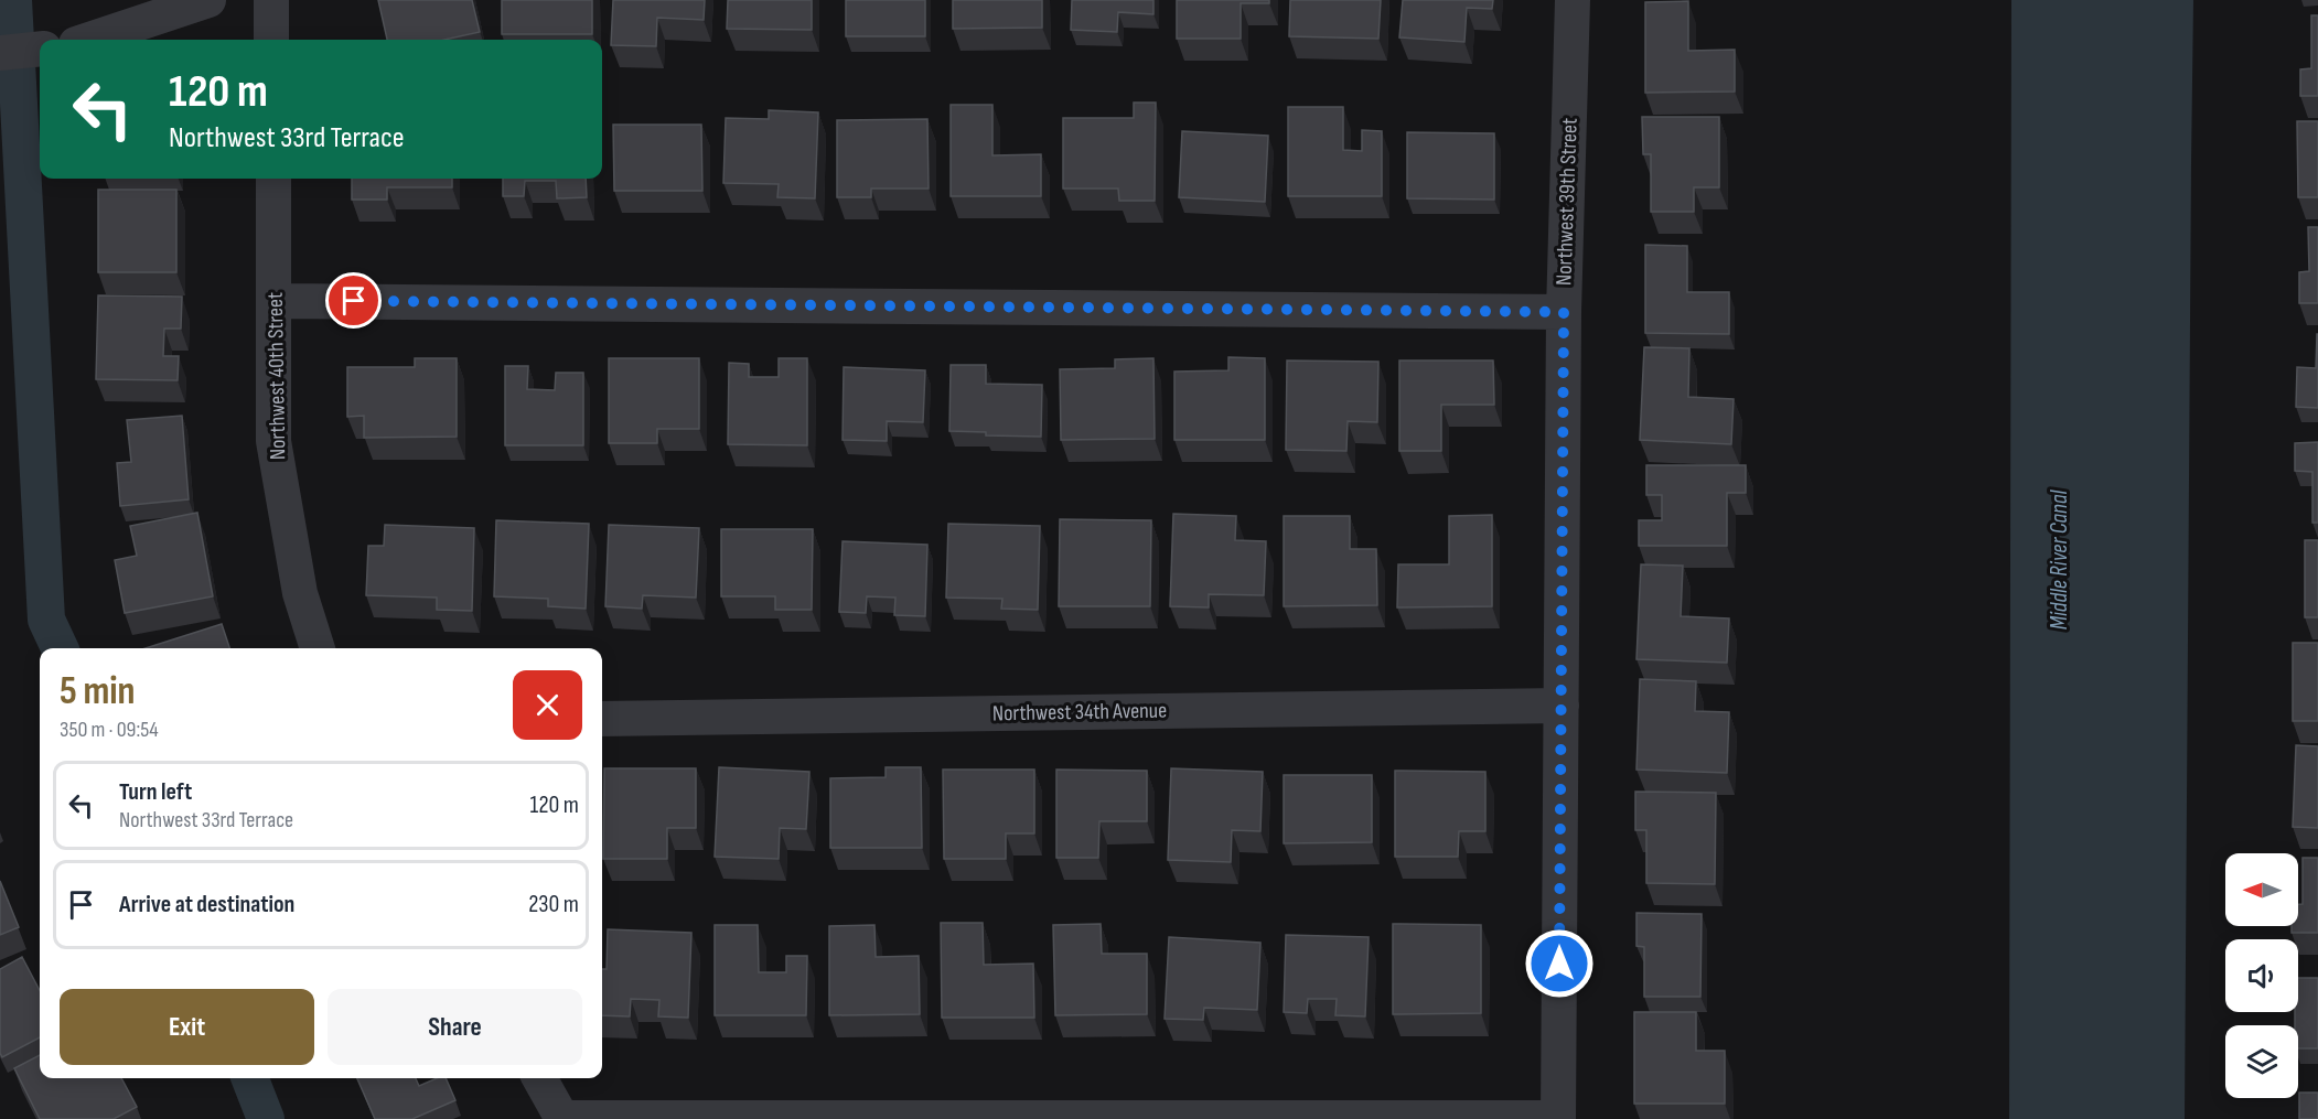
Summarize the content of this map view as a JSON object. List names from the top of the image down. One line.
{"streets":{"street":["Northwest 39th Street","Northwest 40th Street","Northwest 34th Avenue"]},"crossings":[["Northwest 39th Street","Northwest 34th Avenue"]],"water":["Middle River Canal"],"north":"left","page":{"turn":["120 m","Northwest 33rd Terrace"],"heading":["5 min","350 m · 09:54"],"list":[{"name":"Turn left","note":"Northwest 33rd Terrace","value":"120 m"},{"name":"Arrive at destination","value":"230 m"}],"buttons":["Exit","Share"]}}
